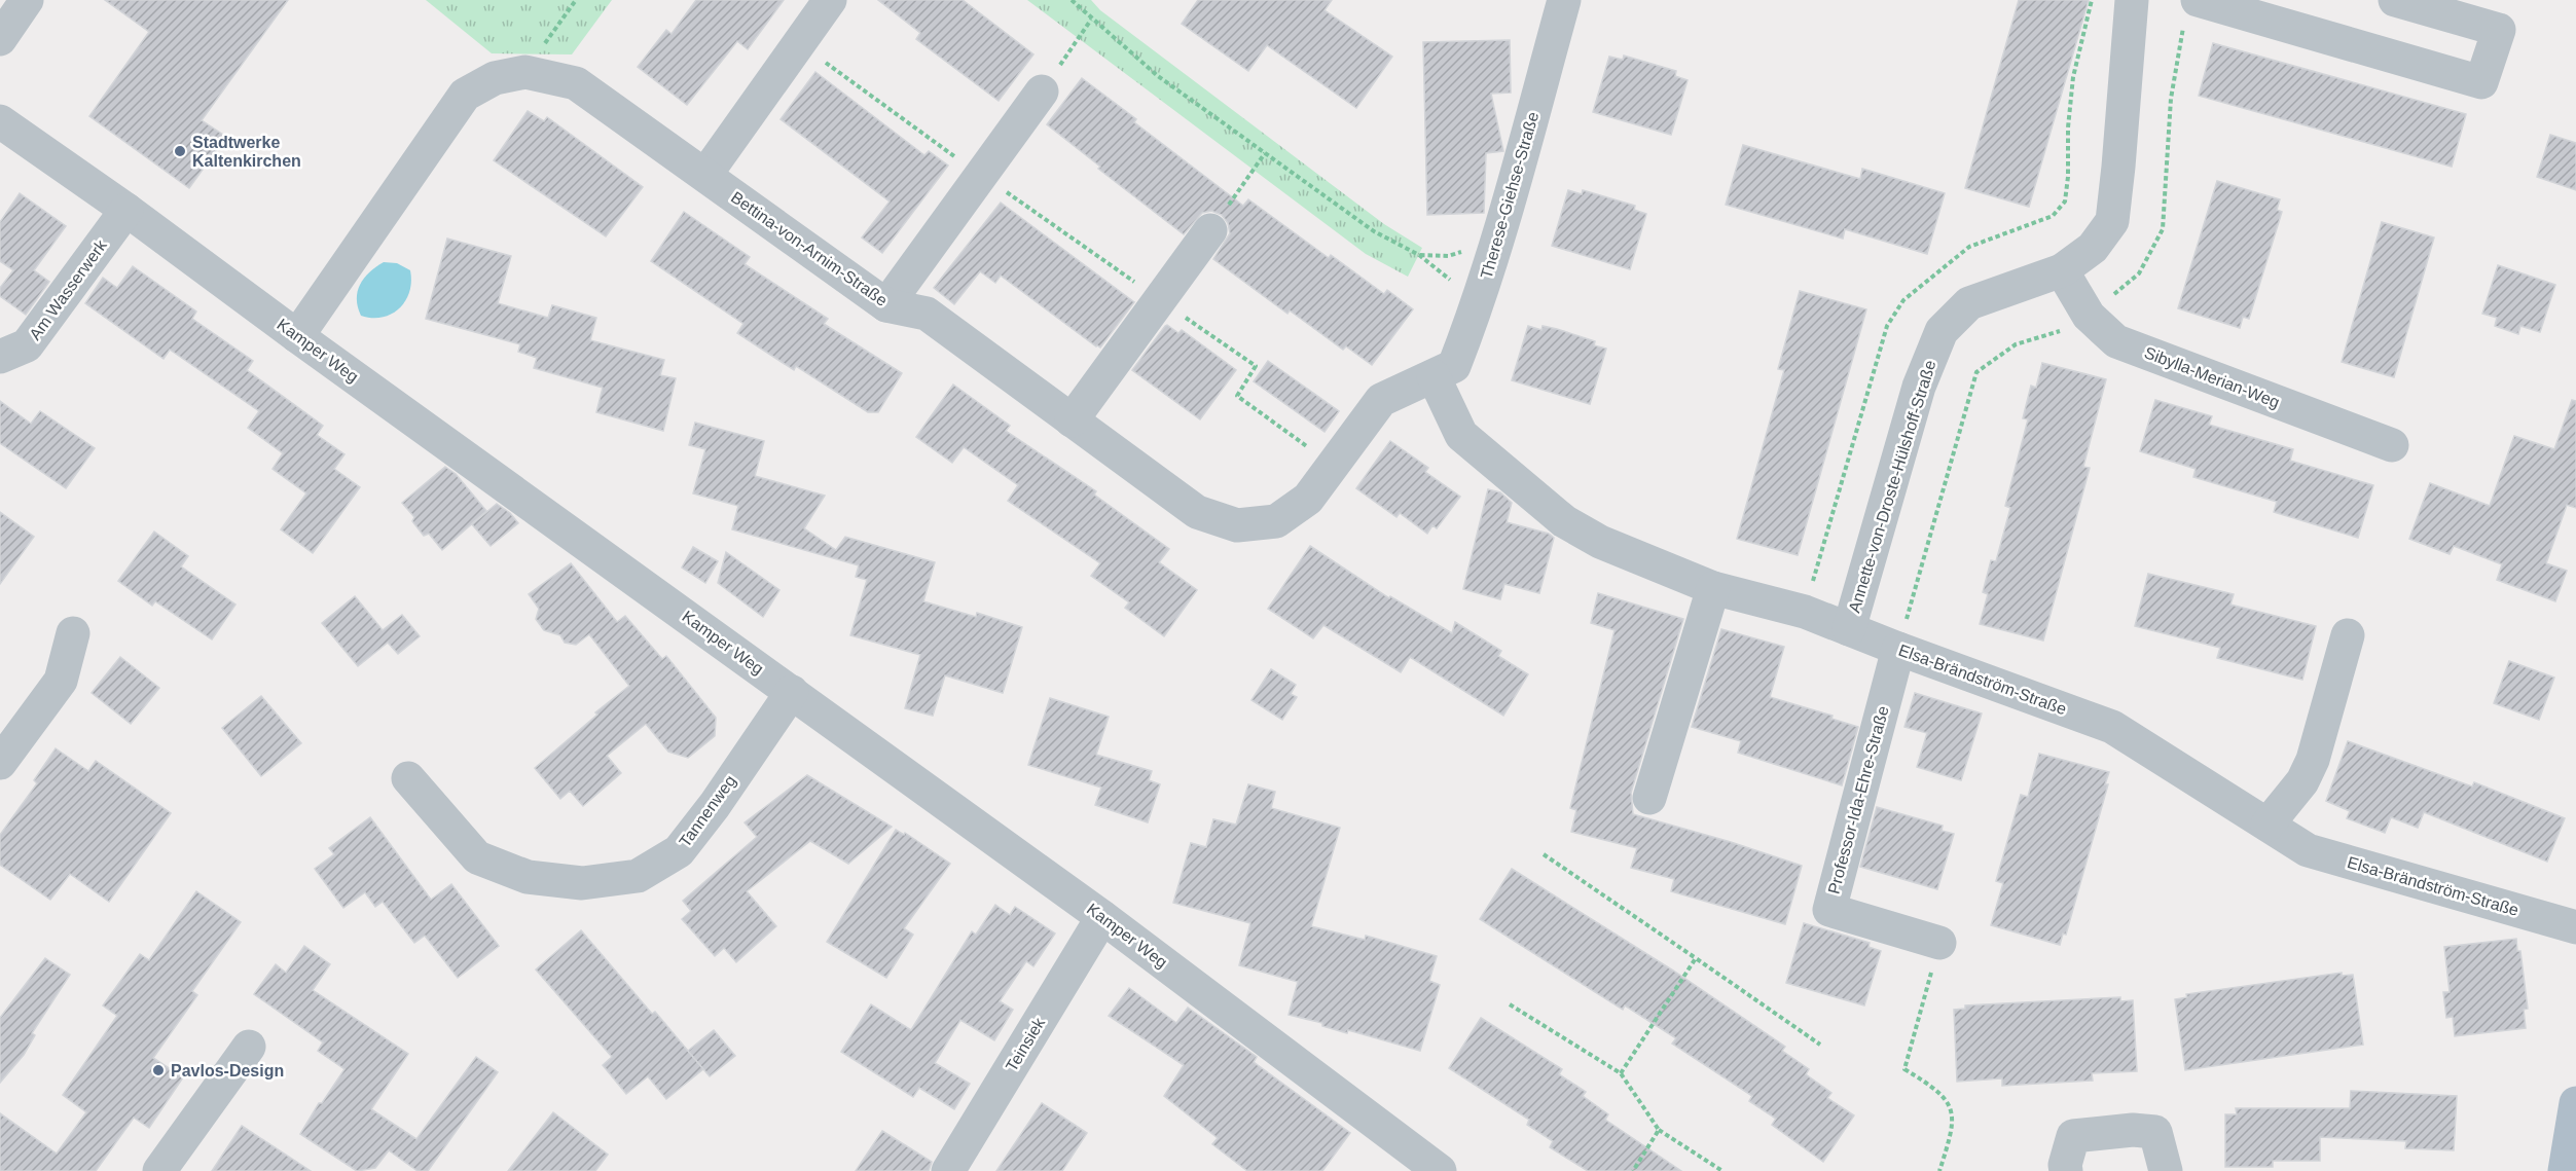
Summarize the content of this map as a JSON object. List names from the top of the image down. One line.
{"streets":{"street":["Therese-Giehse-Straße","Bettina-von-Arnim-Straße","Am Wasserwerk","Kamper Weg","Sibylla-Merian-Weg","Annette-von-Droste-Hülshoff-Straße","Elsa-Brändström-Straße","Professor-Ida-Ehre-Straße","Tannenweg","Teinsiek"]},"crossings":[["Therese-Giehse-Straße","Bettina-von-Arnim-Straße"],["Therese-Giehse-Straße","Elsa-Brändström-Straße"],["Bettina-von-Arnim-Straße","Kamper Weg"],["Bettina-von-Arnim-Straße","Elsa-Brändström-Straße"],["Am Wasserwerk","Kamper Weg"],["Kamper Weg","Tannenweg"],["Kamper Weg","Teinsiek"],["Sibylla-Merian-Weg","Annette-von-Droste-Hülshoff-Straße"],["Annette-von-Droste-Hülshoff-Straße","Elsa-Brändström-Straße"],["Elsa-Brändström-Straße","Professor-Ida-Ehre-Straße"]],"places":["Stadtwerke Kaltenkirchen","Pavlos-Design"]}
